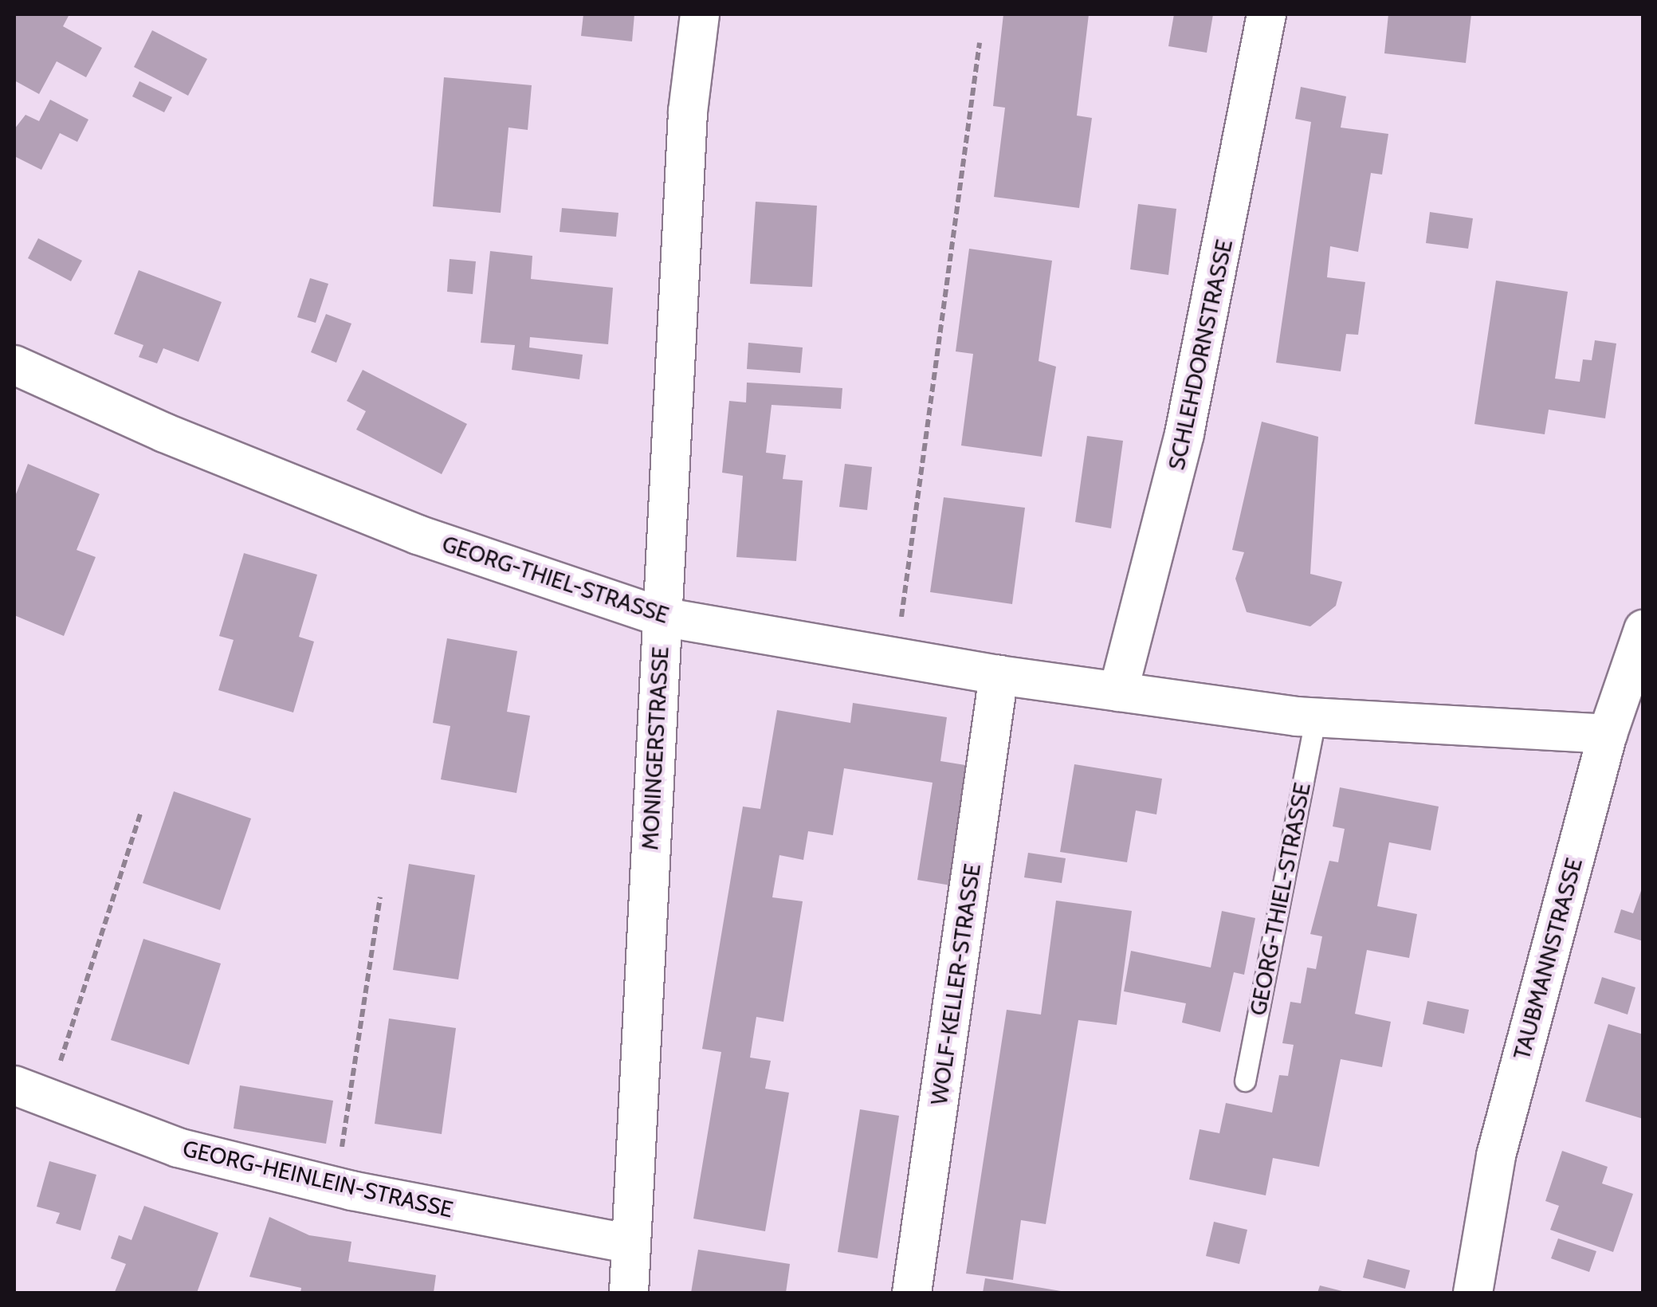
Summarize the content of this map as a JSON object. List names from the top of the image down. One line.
{"streets":{"street":["SCHLEHDORNSTRASSE","GEORG-THIEL-STRASSE","MONINGERSTRASSE","TAUBMANNSTRASSE","WOLF-KELLER-STRASSE","GEORG-HEINLEIN-STRASSE"]},"crossings":[["SCHLEHDORNSTRASSE","GEORG-THIEL-STRASSE"],["GEORG-THIEL-STRASSE","MONINGERSTRASSE"],["GEORG-THIEL-STRASSE","TAUBMANNSTRASSE"],["GEORG-THIEL-STRASSE","WOLF-KELLER-STRASSE"],["MONINGERSTRASSE","GEORG-HEINLEIN-STRASSE"]]}
